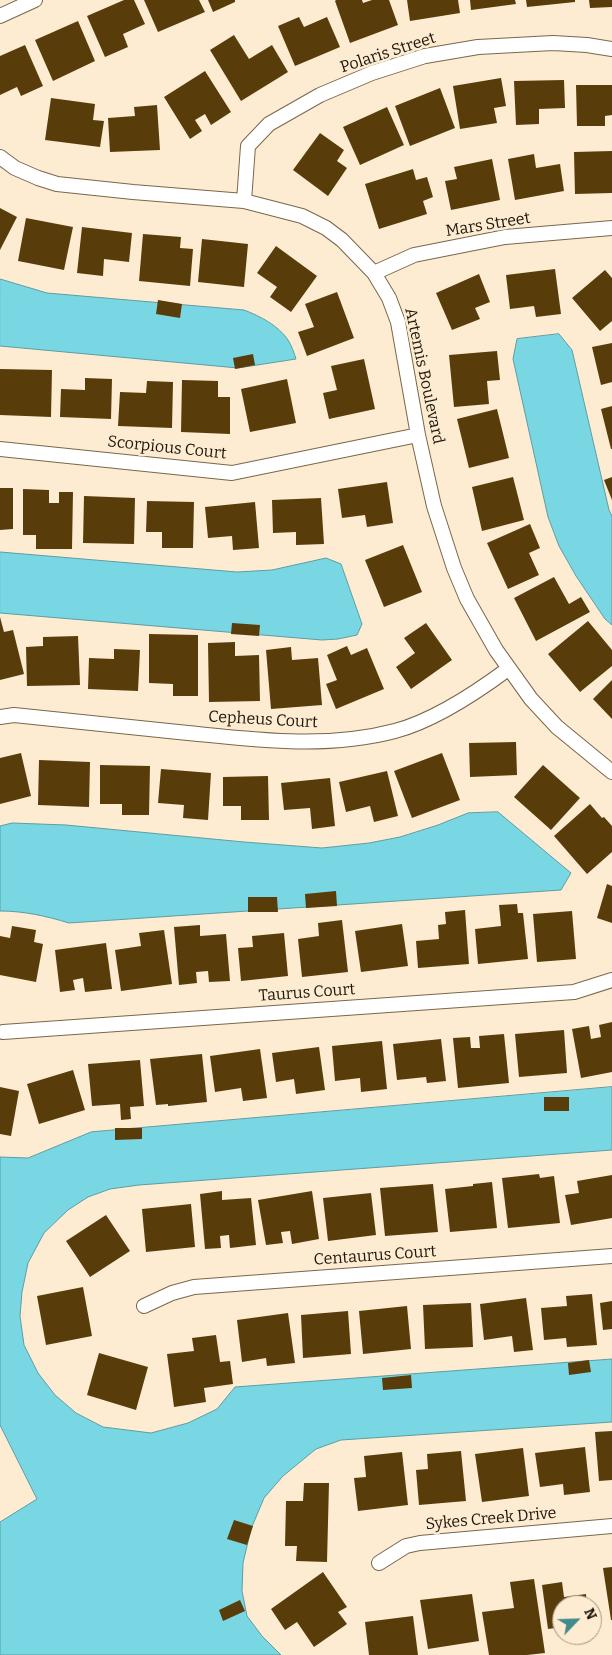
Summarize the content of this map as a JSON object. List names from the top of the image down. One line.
{"streets":{"street":["Polaris Street","Mars Street","Artemis Boulevard","Scorpious Court","Cepheus Court","Taurus Court","Centaurus Court","Sykes Creek Drive"]},"crossings":[["Polaris Street","Artemis Boulevard"],["Mars Street","Artemis Boulevard"],["Artemis Boulevard","Scorpious Court"],["Artemis Boulevard","Cepheus Court"]],"north":"top right"}
